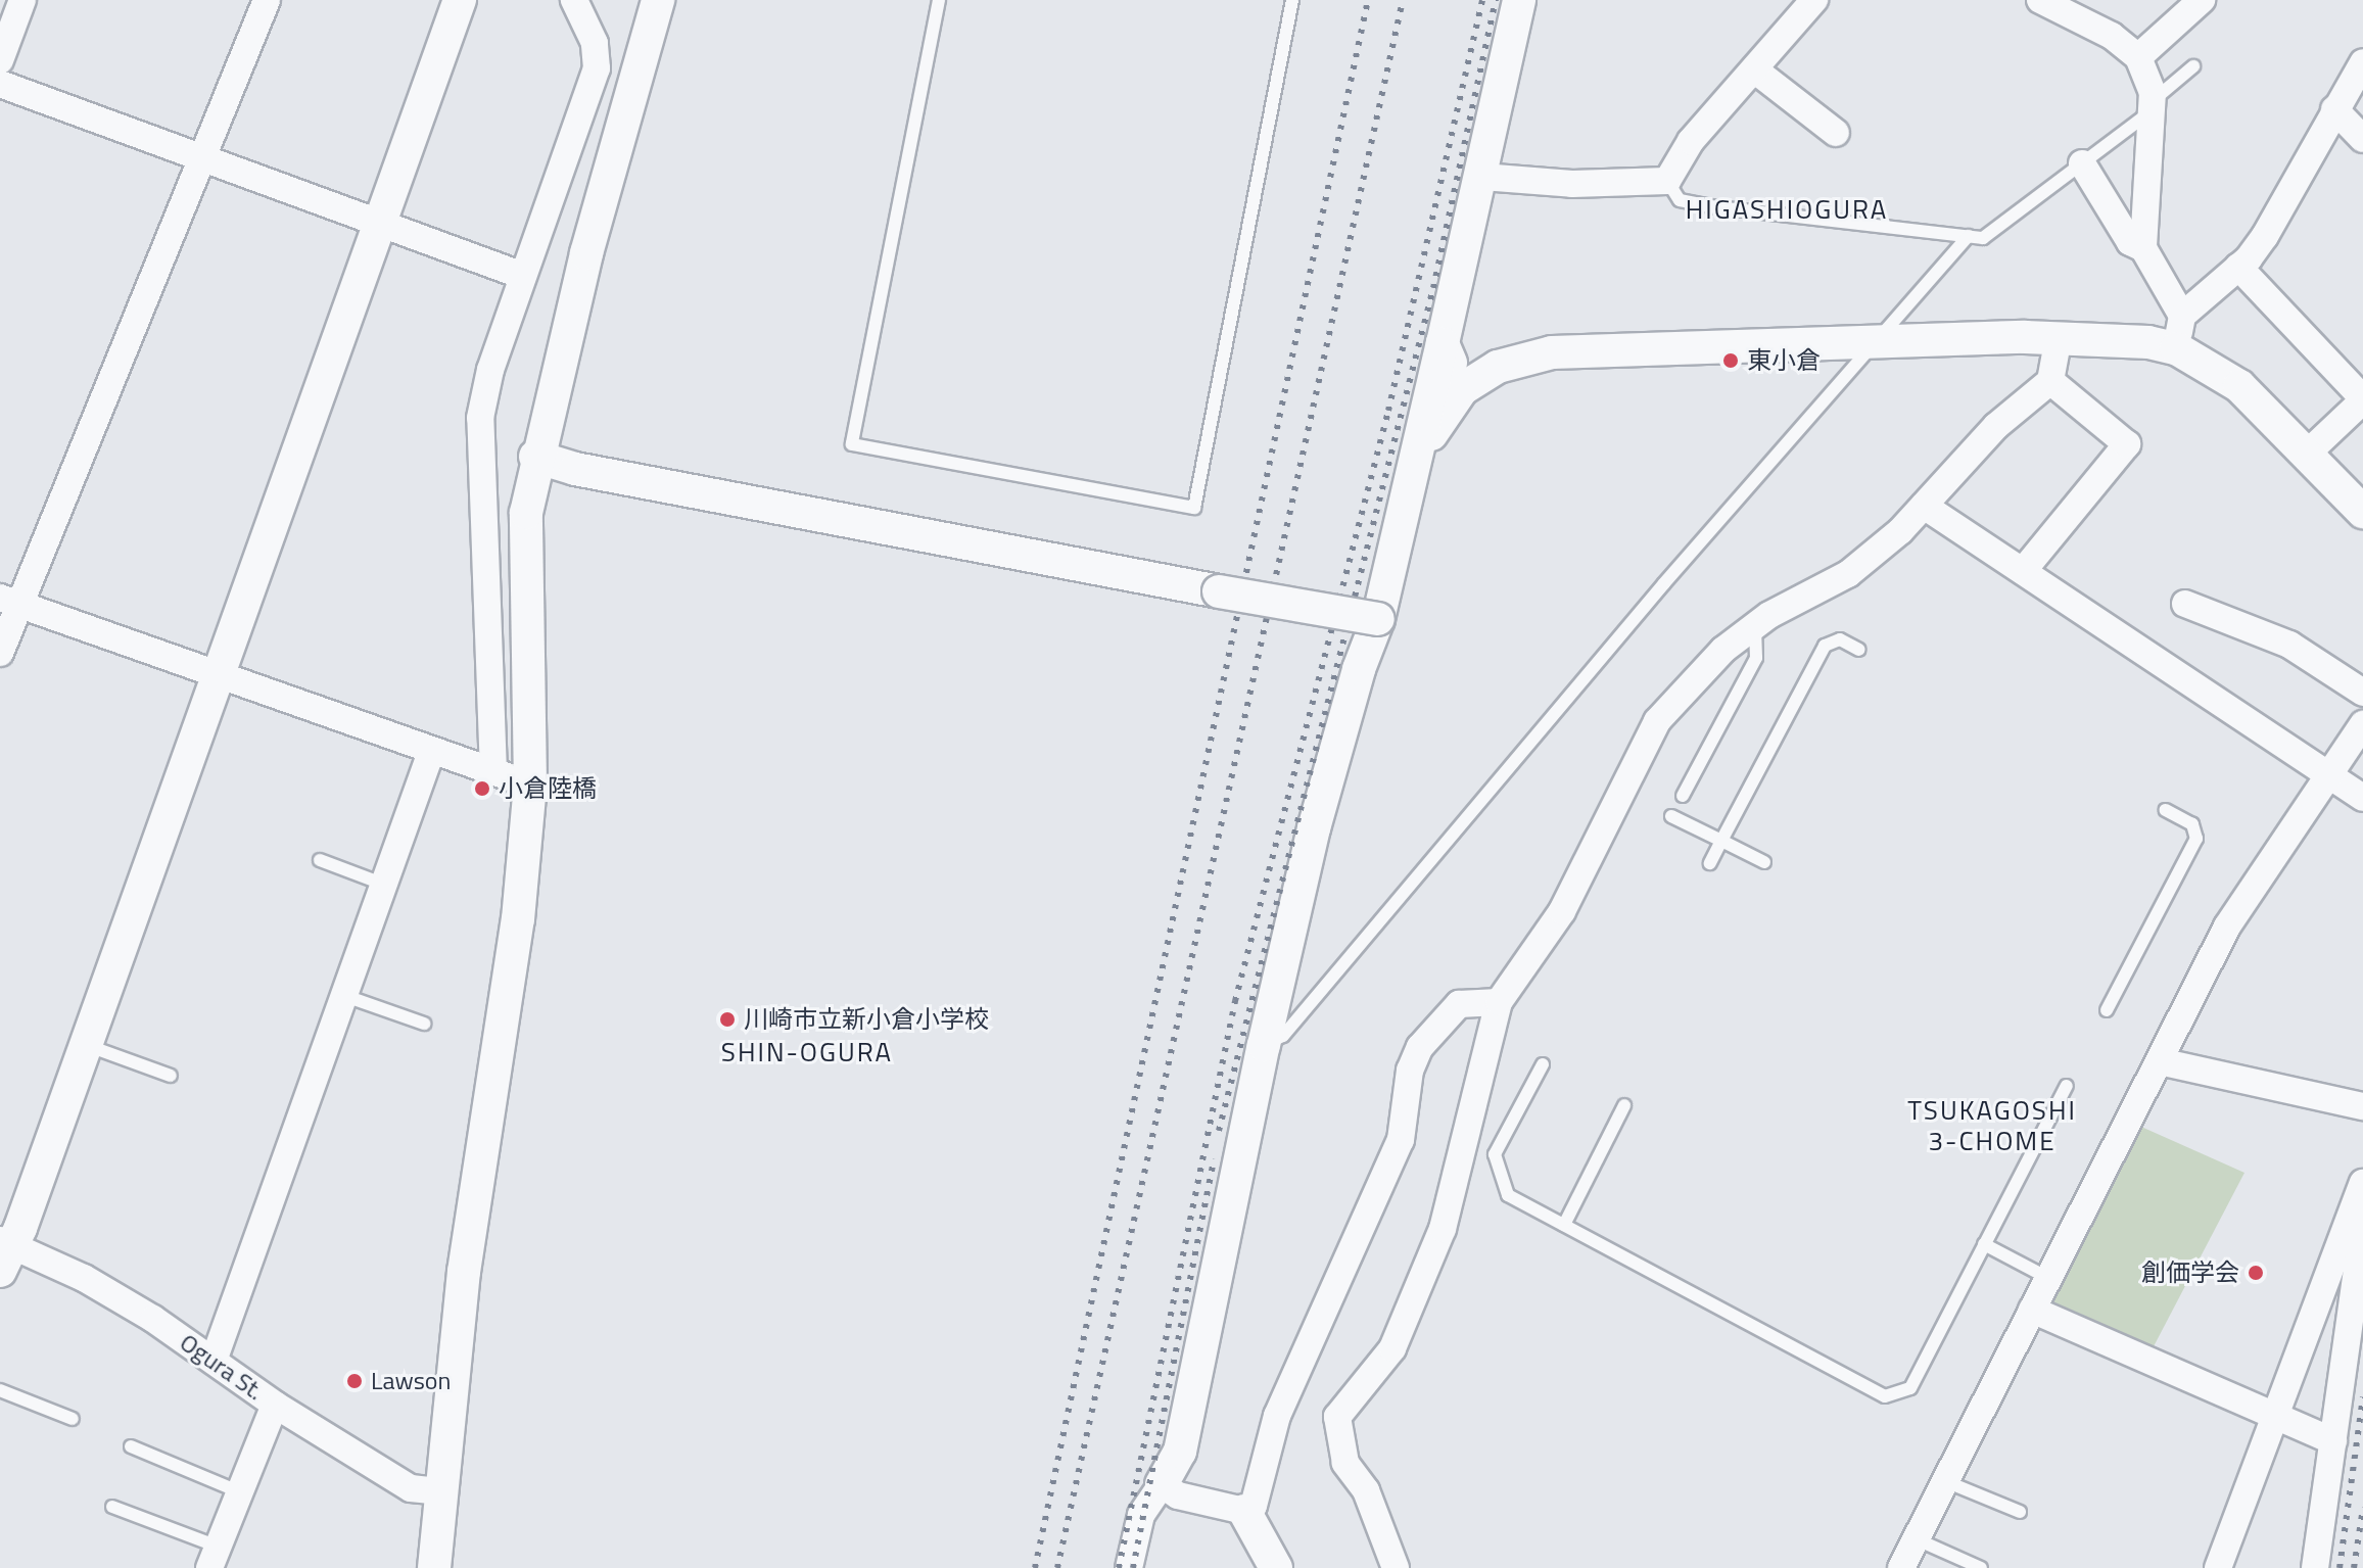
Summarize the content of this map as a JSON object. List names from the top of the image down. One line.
{"streets":{"street":["Ogura St."]},"districts":["HIGASHIOGURA","SHIN-OGURA","TSUKAGOSHI 3-CHOME"],"places":["東小倉","小倉陸橋","川崎市立新小倉小学校","創価学会","Lawson"]}
